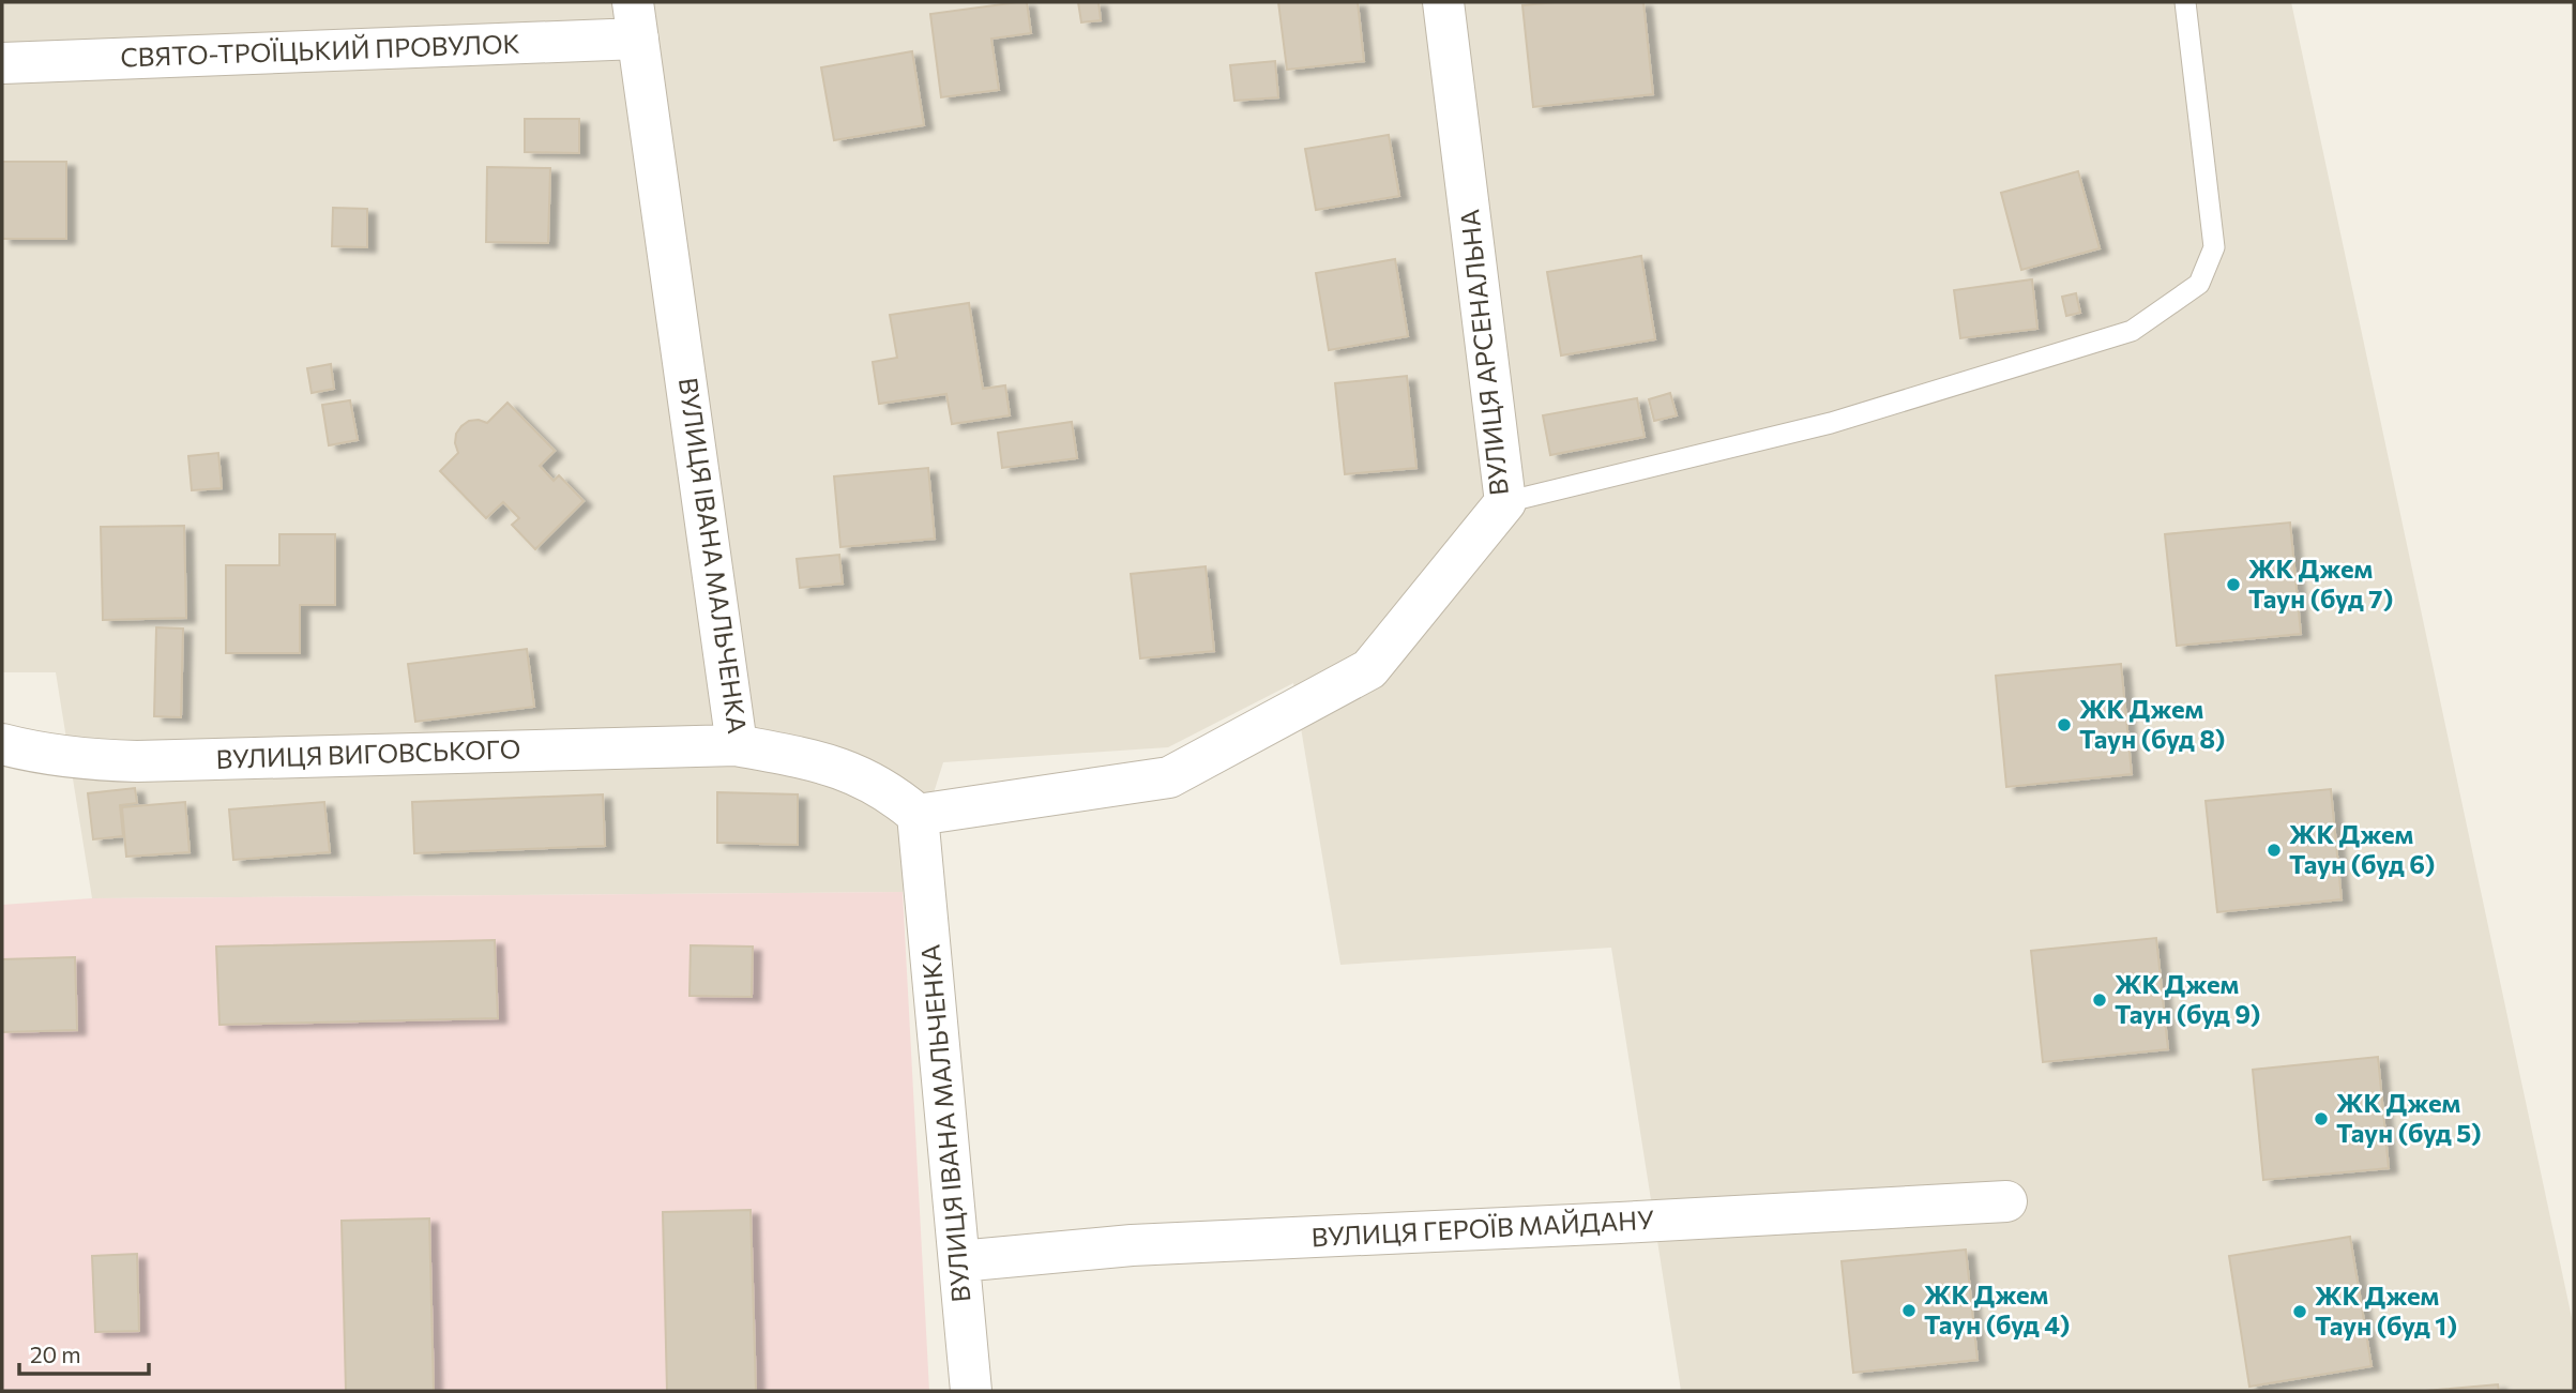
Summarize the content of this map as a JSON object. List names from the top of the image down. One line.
{"streets":{"street":["СВЯТО-ТРОЇЦЬКИЙ ПРОВУЛОК","ВУЛИЦЯ АРСЕНАЛЬНА","ВУЛИЦЯ ІВАНА МАЛЬЧЕНКА","ВУЛИЦЯ ВИГОВСЬКОГО","ВУЛИЦЯ ГЕРОЇВ МАЙДАНУ"]},"crossings":[["СВЯТО-ТРОЇЦЬКИЙ ПРОВУЛОК","ВУЛИЦЯ ІВАНА МАЛЬЧЕНКА"],["ВУЛИЦЯ АРСЕНАЛЬНА","ВУЛИЦЯ ІВАНА МАЛЬЧЕНКА"],["ВУЛИЦЯ ІВАНА МАЛЬЧЕНКА","ВУЛИЦЯ ВИГОВСЬКОГО"],["ВУЛИЦЯ ІВАНА МАЛЬЧЕНКА","ВУЛИЦЯ ГЕРОЇВ МАЙДАНУ"]],"places":["ЖК Джем Таун (буд 7)","ЖК Джем Таун (буд 8)","ЖК Джем Таун (буд 6)","ЖК Джем Таун (буд 9)","ЖК Джем Таун (буд 5)","ЖК Джем Таун (буд 4)","ЖК Джем Таун (буд 1)"],"scale_bar":"20 m"}
